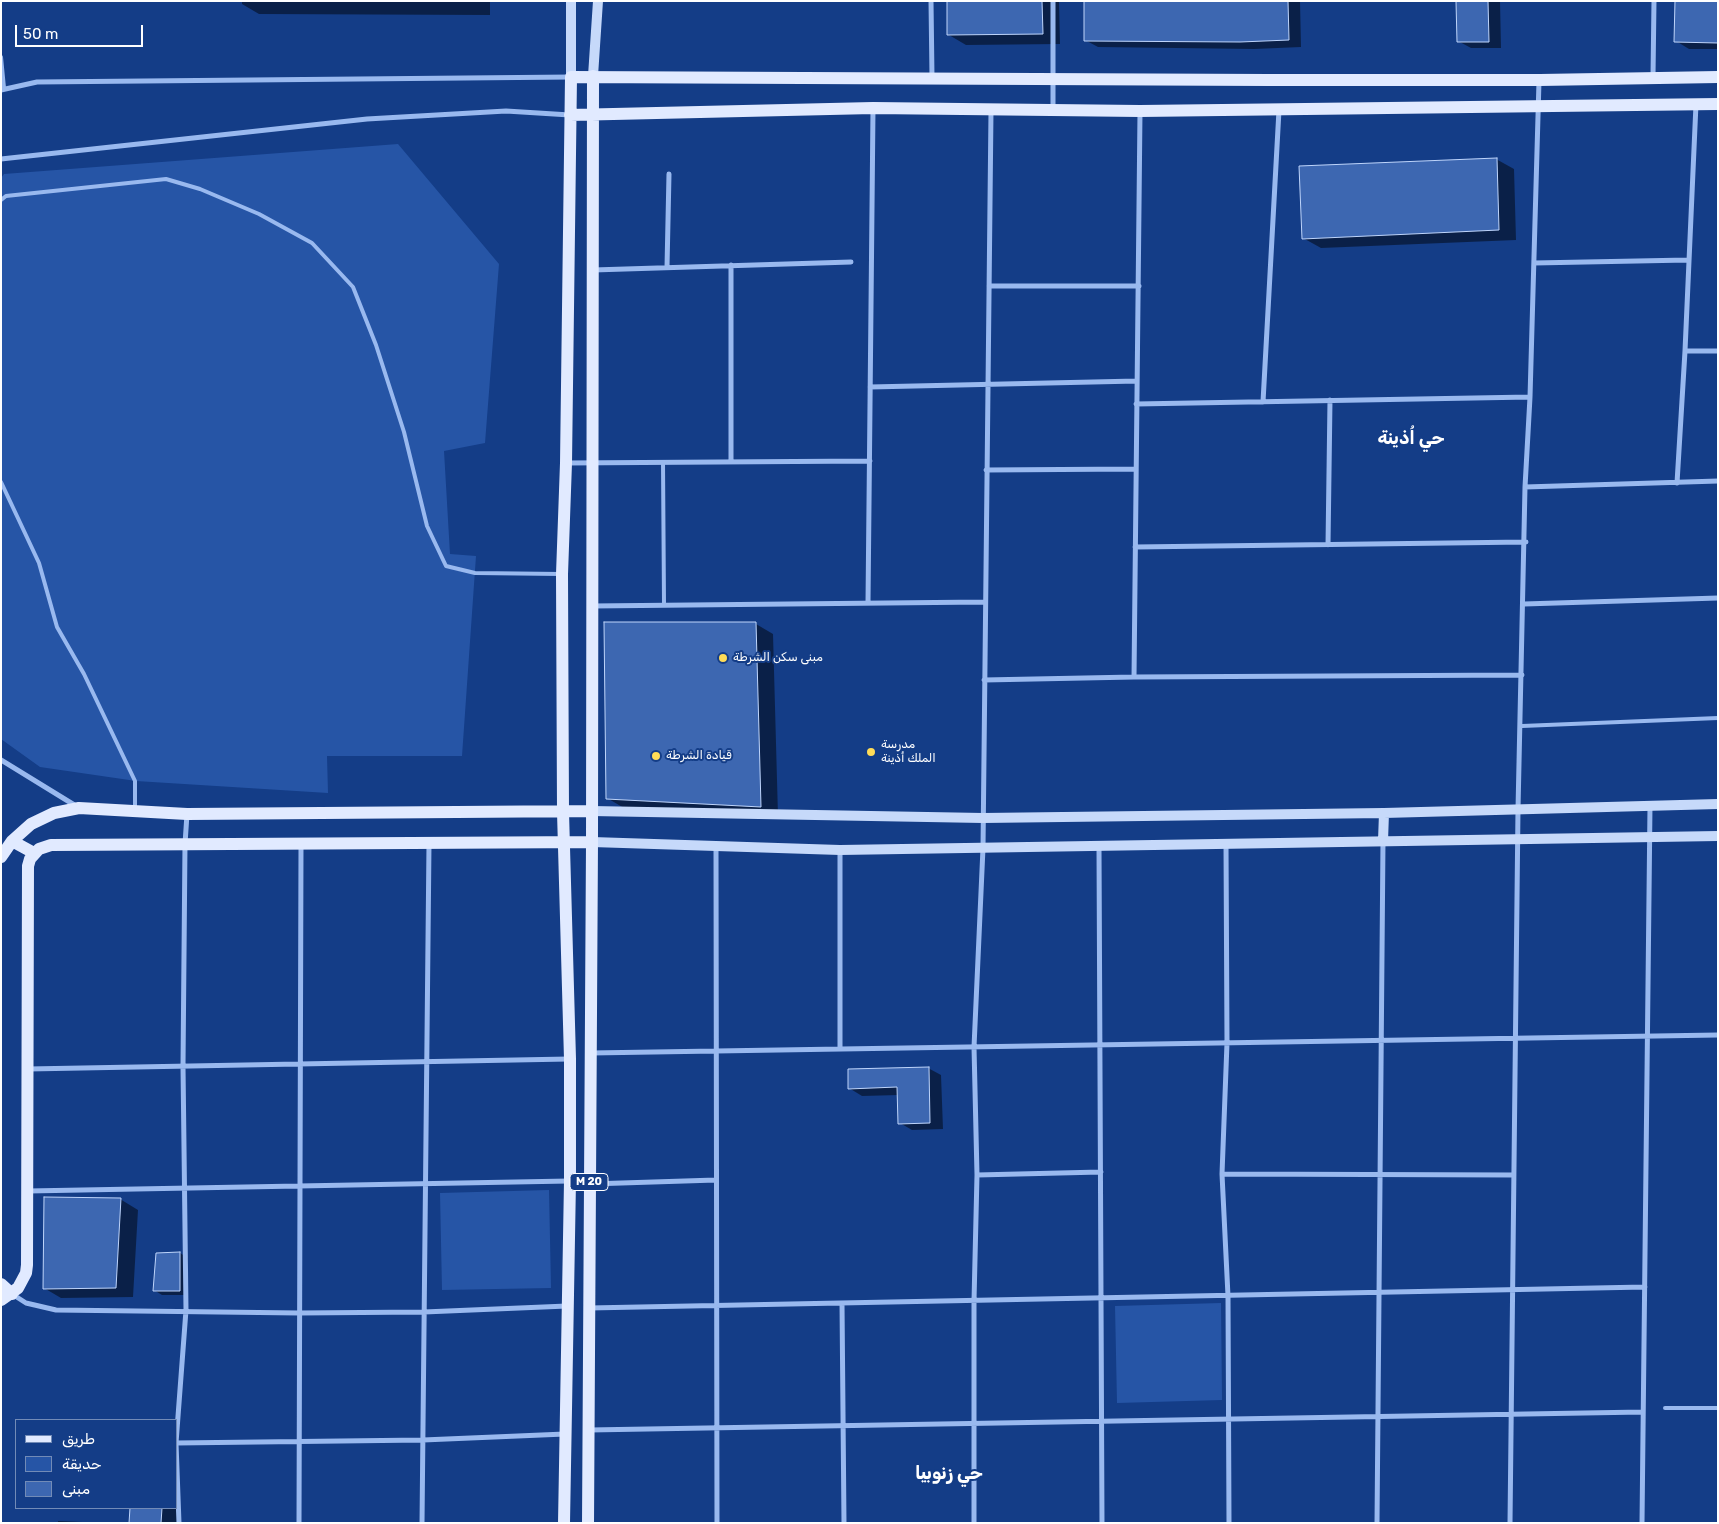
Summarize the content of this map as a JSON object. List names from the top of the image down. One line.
{"streets":{"main road":["M 20"]},"districts":["حي اُذينة","حي زنوبيا"],"places":["مبنى سكن الشرطة","مدرسة الملك أذينة","قيادة الشرطة"],"legend":["طريق","حديقة","مبنى"],"scale_bar":"50 m"}
